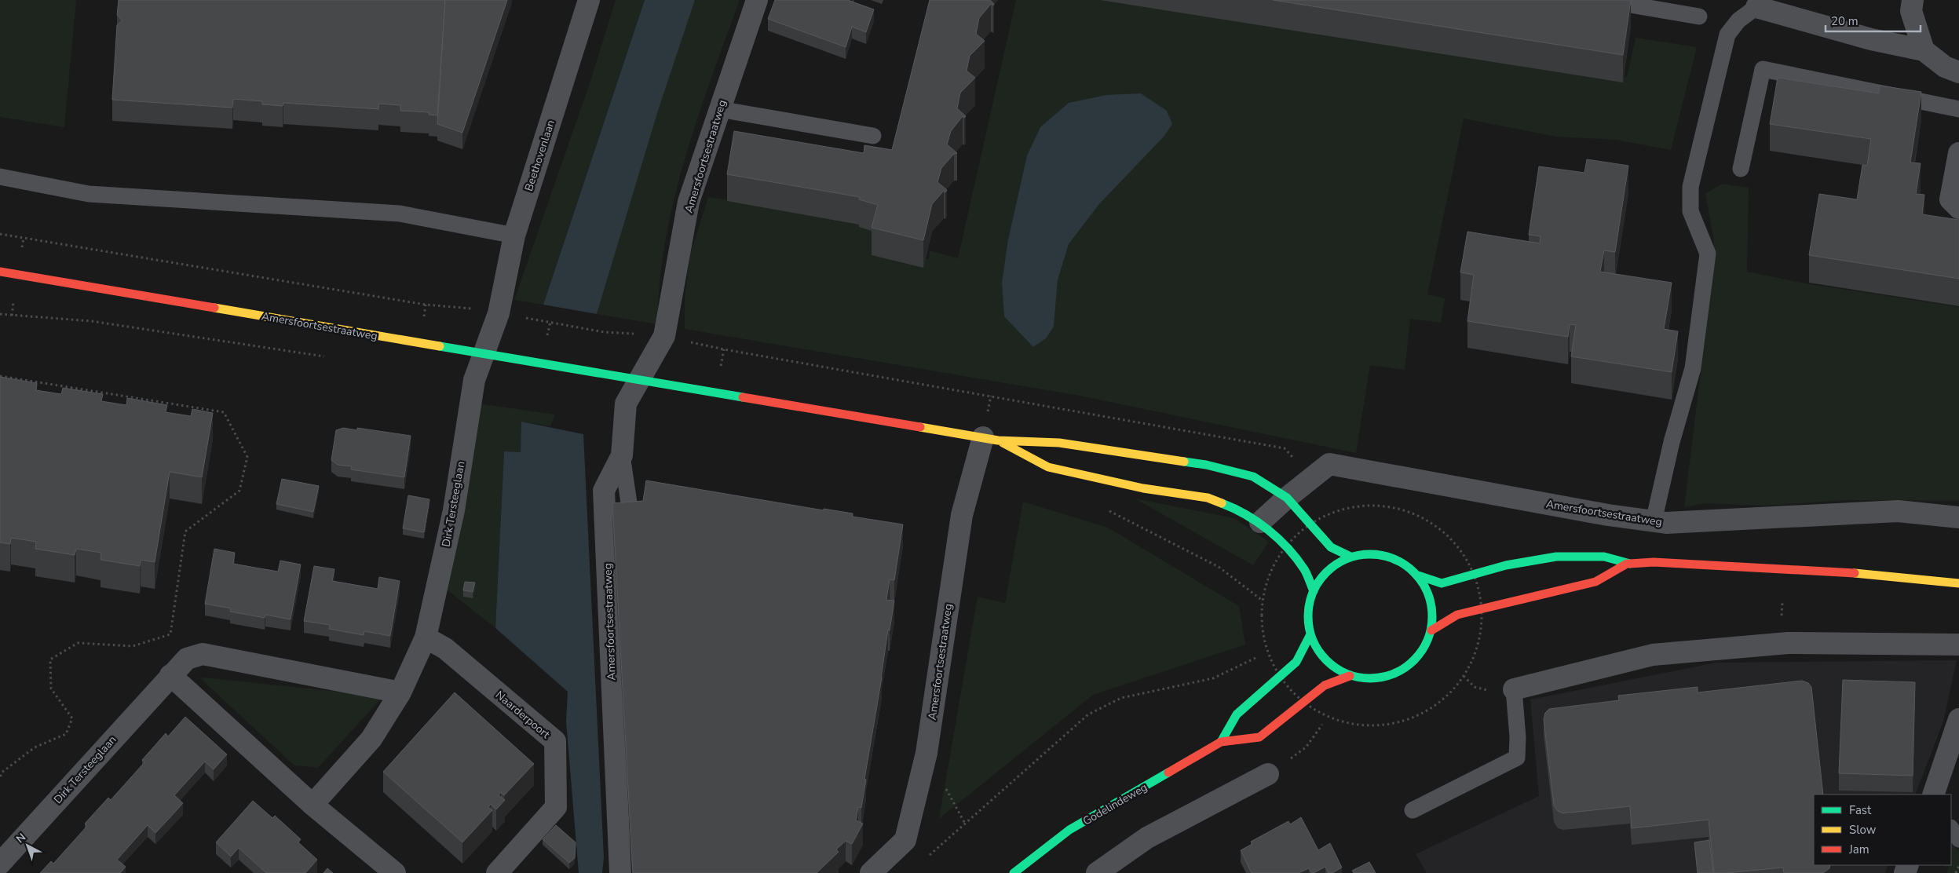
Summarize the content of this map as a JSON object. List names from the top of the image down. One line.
{"streets":{"street":["Beethovenlaan","Amersfoortsestraatweg","Dirk Tersteeglaan","Naarderpoort","Godelindeweg"]},"crossings":[["Beethovenlaan","Dirk Tersteeglaan"],["Amersfoortsestraatweg","Dirk Tersteeglaan"],["Amersfoortsestraatweg","Godelindeweg"],["Dirk Tersteeglaan","Naarderpoort"]],"legend":["Fast","Slow","Jam"],"scale_bar":"20 m","north":"top left"}
